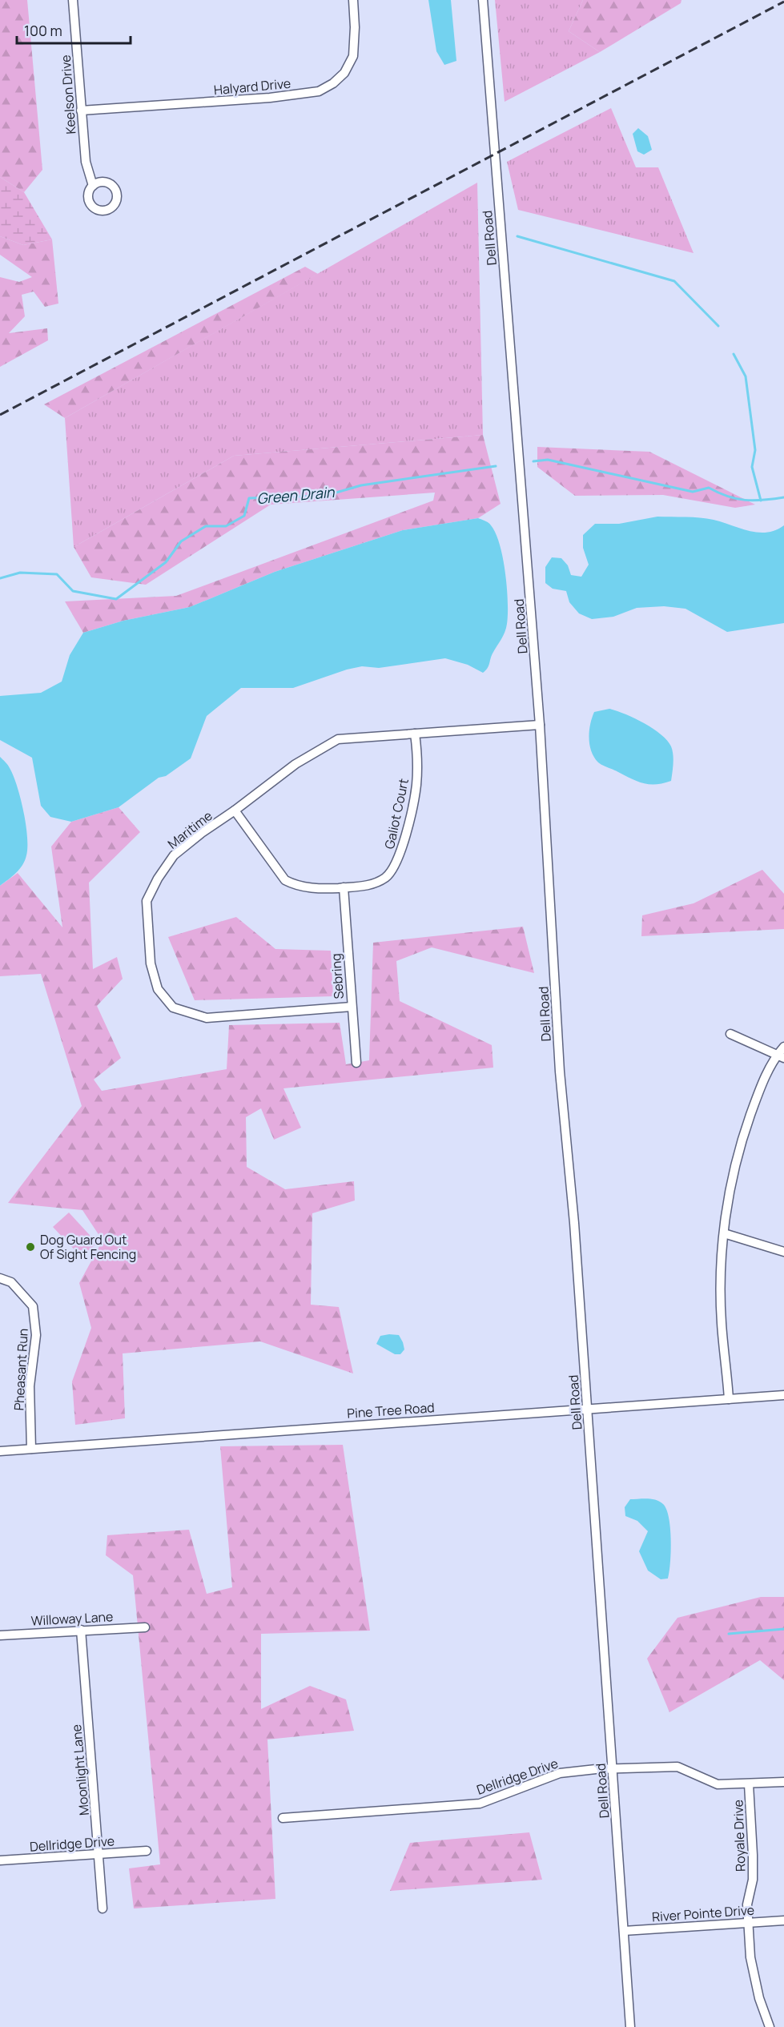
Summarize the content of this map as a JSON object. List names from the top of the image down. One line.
{"streets":{"street":["Halyard Drive","Keelson Drive","Dell Road","Galiot Court","Maritime","Sebring","Pheasant Run","Pine Tree Road","Willoway Lane","Moonlight Lane","Dellridge Drive","Royale Drive","River Pointe Drive"]},"crossings":[["Halyard Drive","Keelson Drive"],["Dell Road","Maritime"],["Dell Road","Pine Tree Road"],["Dell Road","Dellridge Drive"],["Dell Road","River Pointe Drive"],["Galiot Court","Maritime"],["Galiot Court","Sebring"],["Maritime","Sebring"],["Pheasant Run","Pine Tree Road"],["Willoway Lane","Moonlight Lane"],["Moonlight Lane","Dellridge Drive"],["Dellridge Drive","Royale Drive"],["Royale Drive","River Pointe Drive"]],"water":["Green Drain"],"places":["Dog Guard Out Of Sight Fencing"],"scale_bar":"100 m"}
